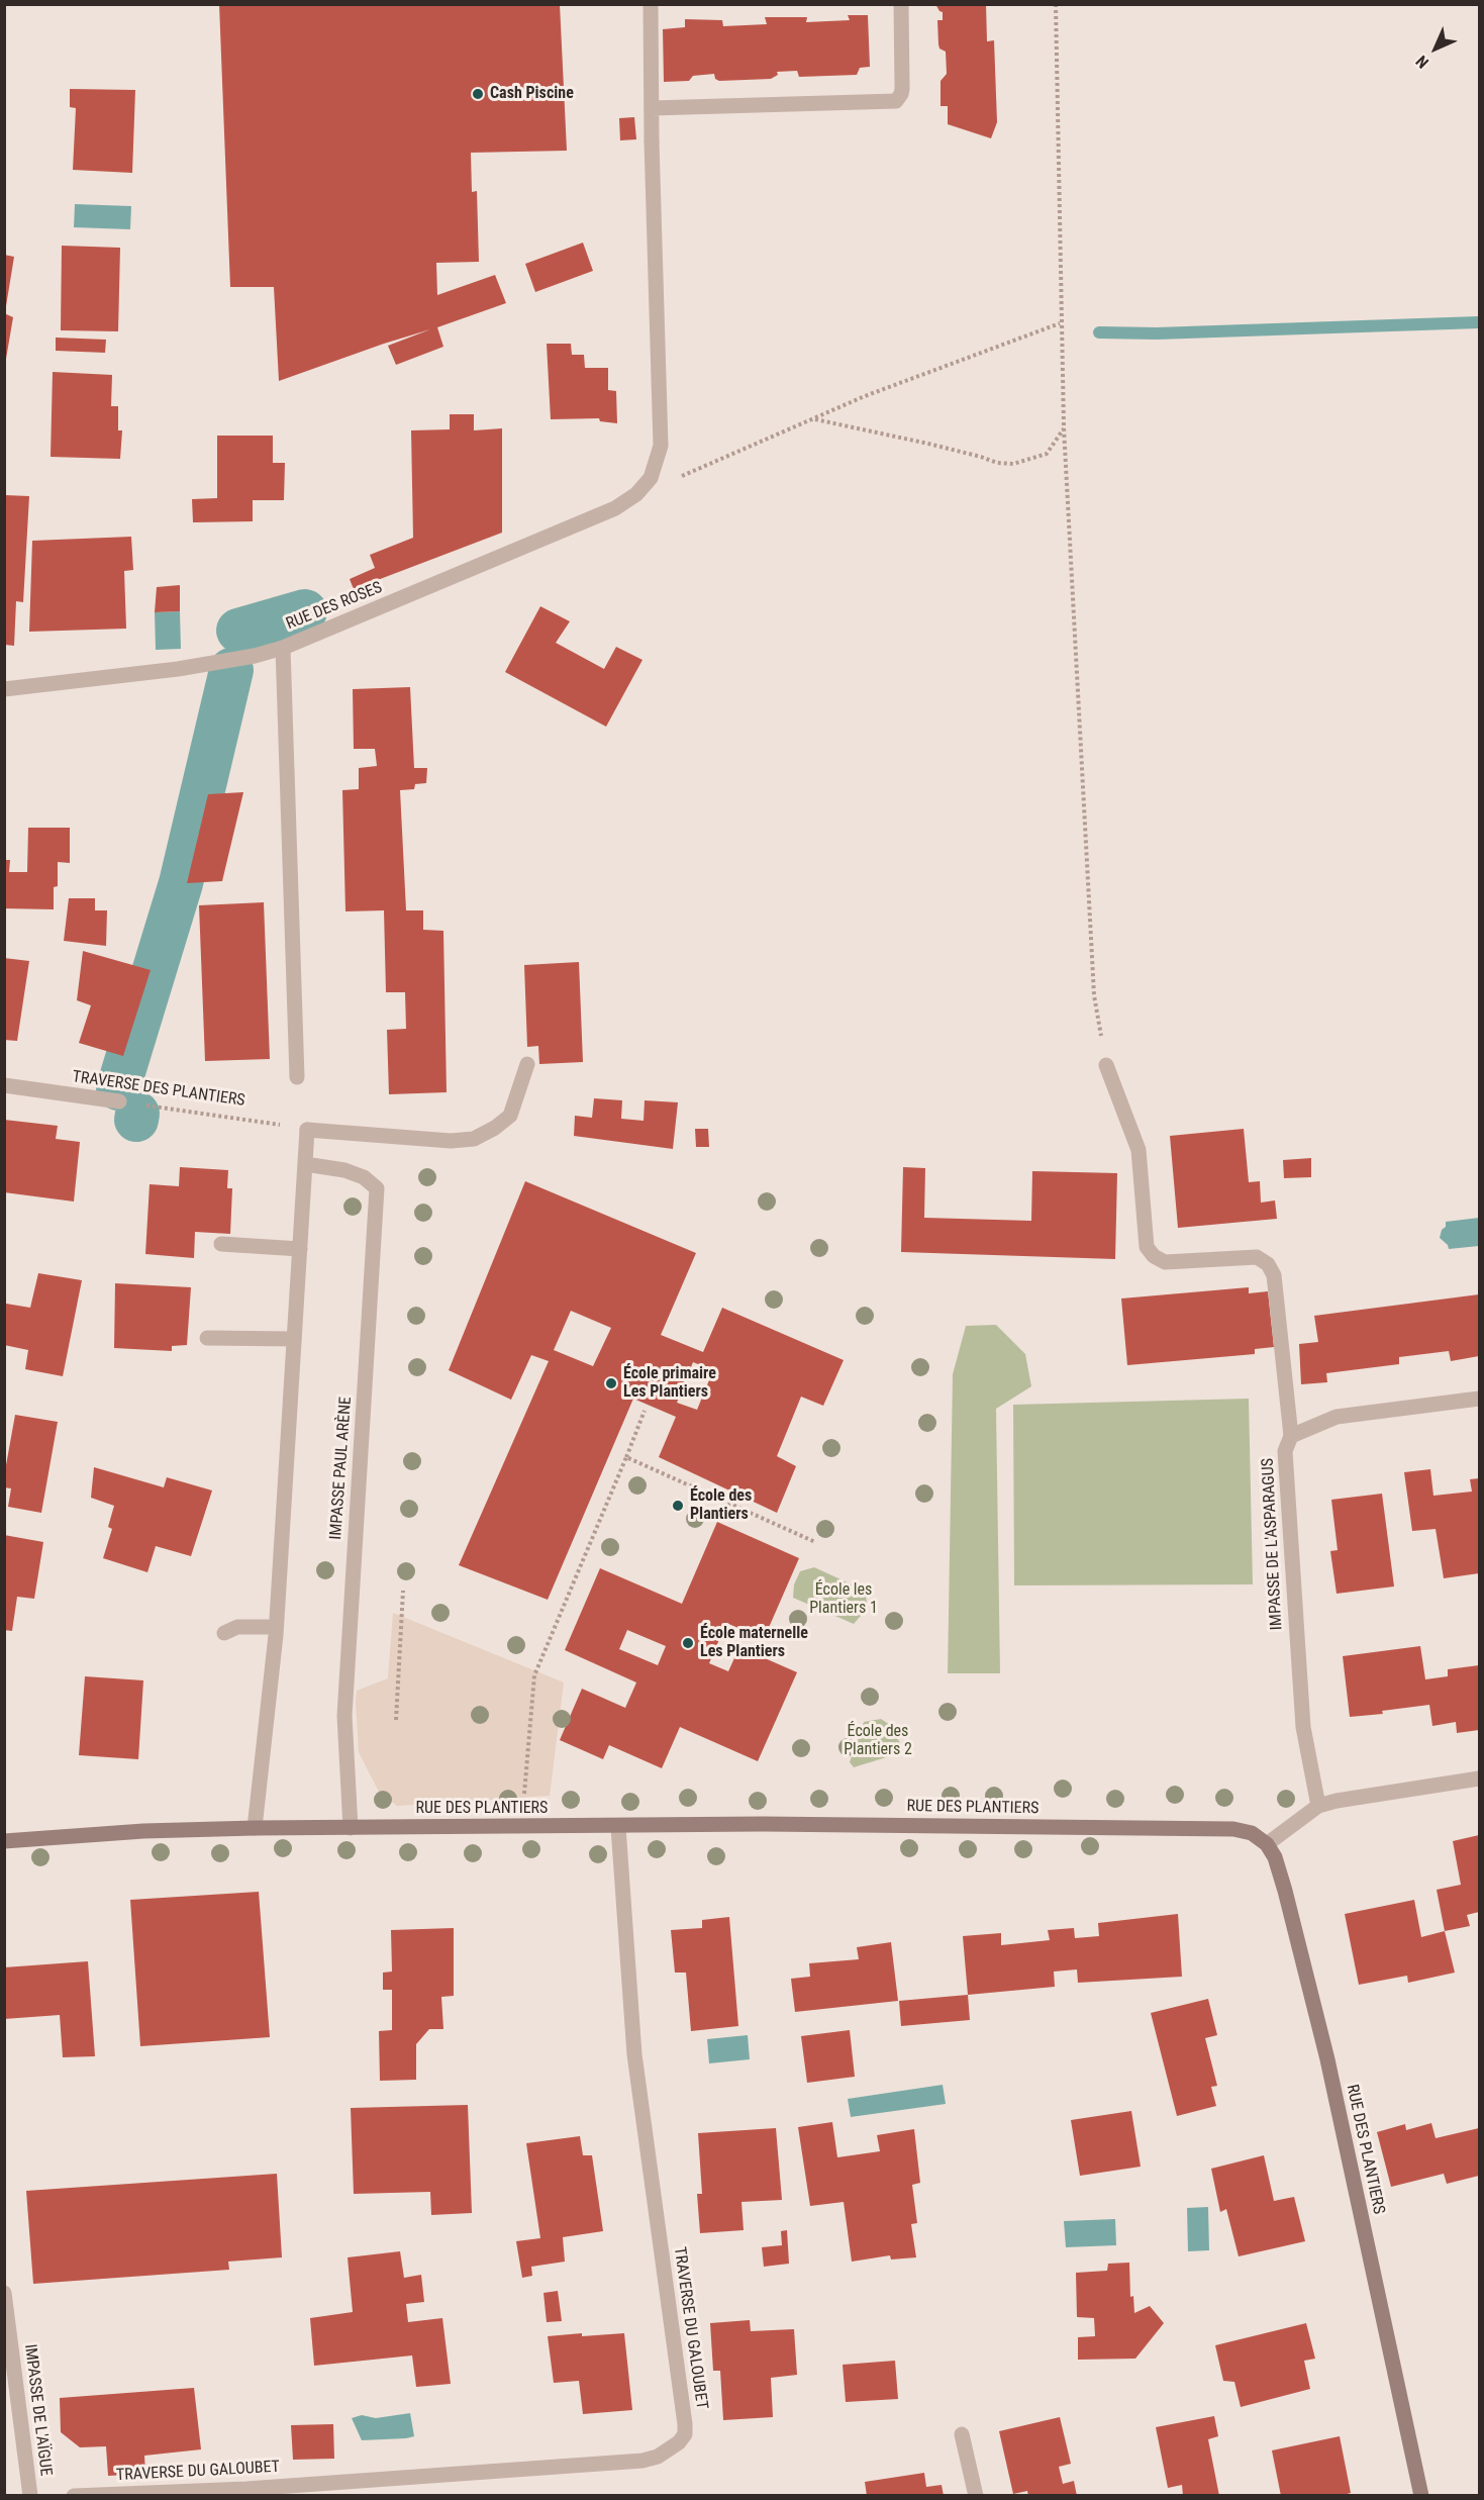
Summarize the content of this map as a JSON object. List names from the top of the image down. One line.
{"streets":{"street":["RUE DES ROSES","TRAVERSE DES PLANTIERS","IMPASSE PAUL ARÈNE","IMPASSE DE L'ASPARAGUS","RUE DES PLANTIERS","TRAVERSE DU GALOUBET","IMPASSE DE L'AÏGUE"]},"crossings":[["IMPASSE PAUL ARÈNE","RUE DES PLANTIERS"],["RUE DES PLANTIERS","TRAVERSE DU GALOUBET"]],"parks":["École les Plantiers 1","École des Plantiers 2"],"places":["Cash Piscine","École primaire Les Plantiers","École des Plantiers","École maternelle Les Plantiers"],"north":"bottom left"}
